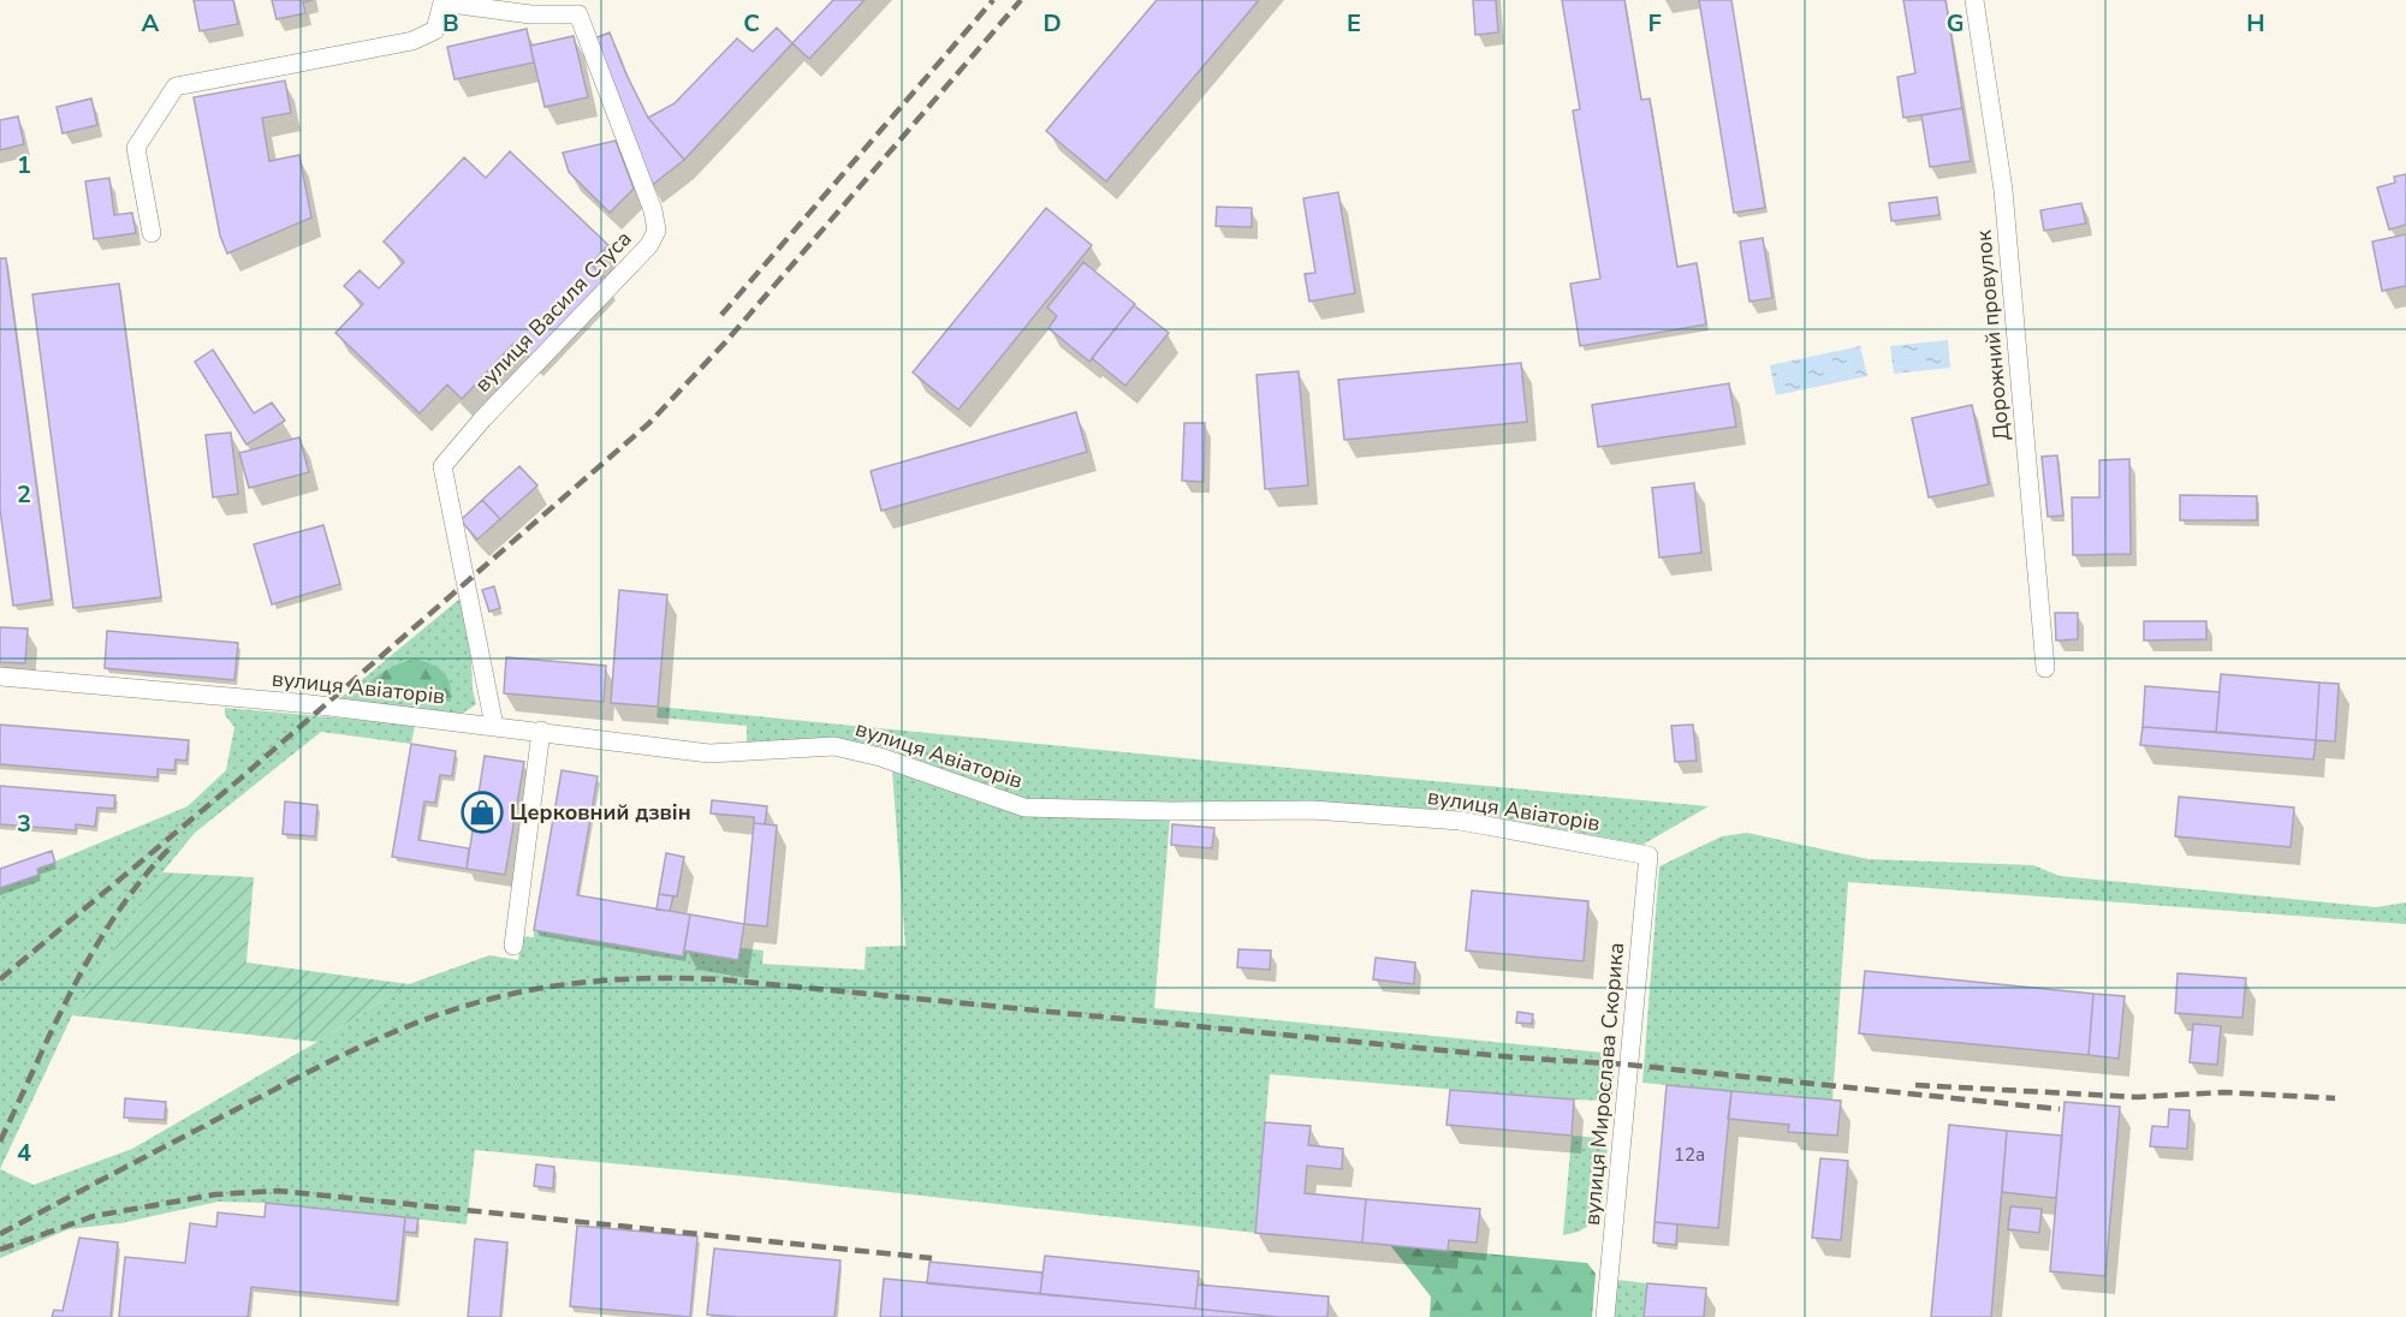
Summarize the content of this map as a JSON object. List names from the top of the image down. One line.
{"streets":{"street":["вулиця Василя Стуса","Дорожний провулок","вулиця Авіаторів","вулиця Мирослава Скорика"]},"crossings":[["вулиця Василя Стуса","вулиця Авіаторів"],["вулиця Авіаторів","вулиця Мирослава Скорика"]],"places":{"shop":["Церковний дзвін"]},"house_numbers":["12а"],"grid":{"columns":["A","B","C","D","E","F","G","H"],"rows":["1","2","3","4"]}}
